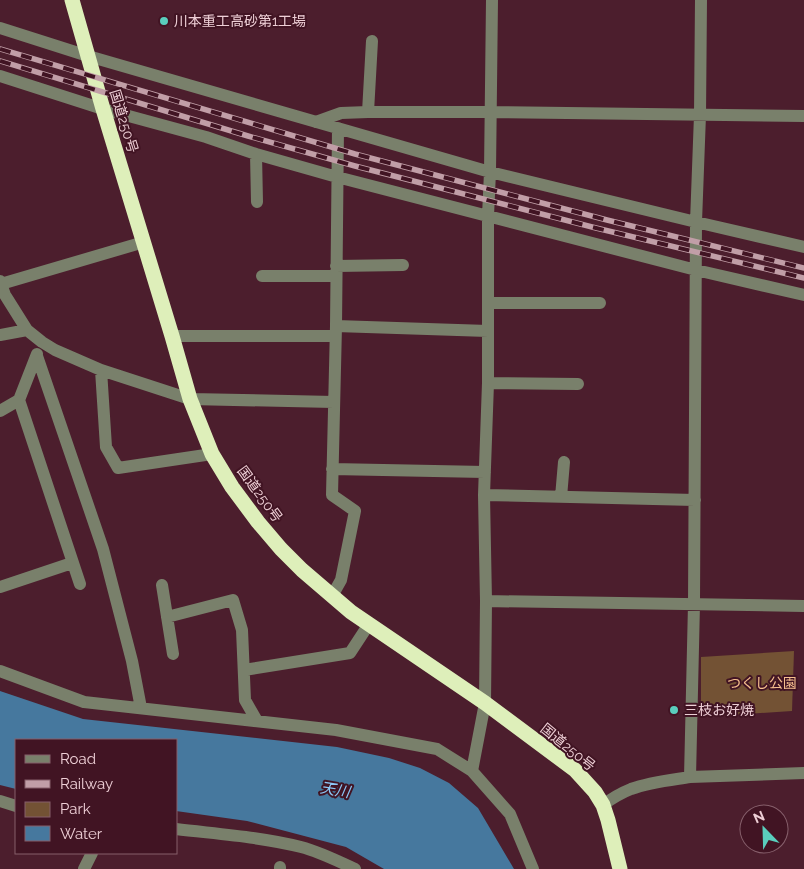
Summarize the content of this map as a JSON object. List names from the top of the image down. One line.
{"streets":{"highway":["国道250号"]},"water":["天川"],"parks":["つくし公園"],"places":["川本重工高砂第1工場","三枝お好焼"],"legend":["Road","Railway","Park","Water"],"north":"top left"}
